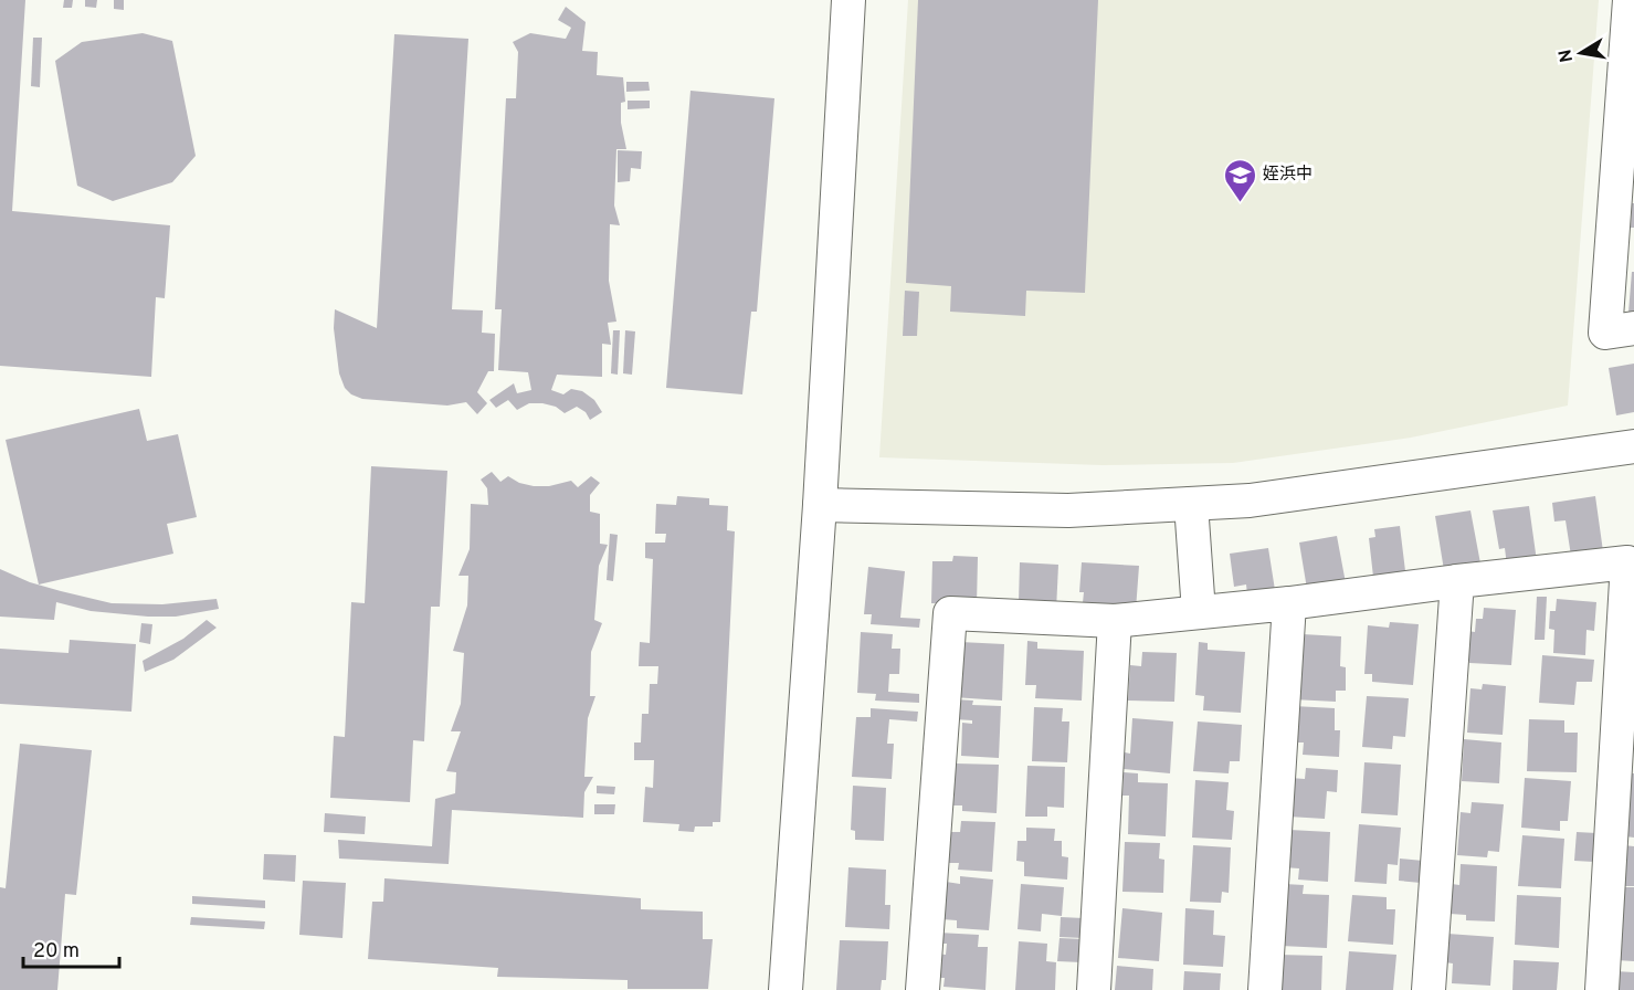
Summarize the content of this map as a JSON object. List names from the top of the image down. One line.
{"places":{"school or university":["姪浜中"]},"scale_bar":"20 m","north":"left"}
